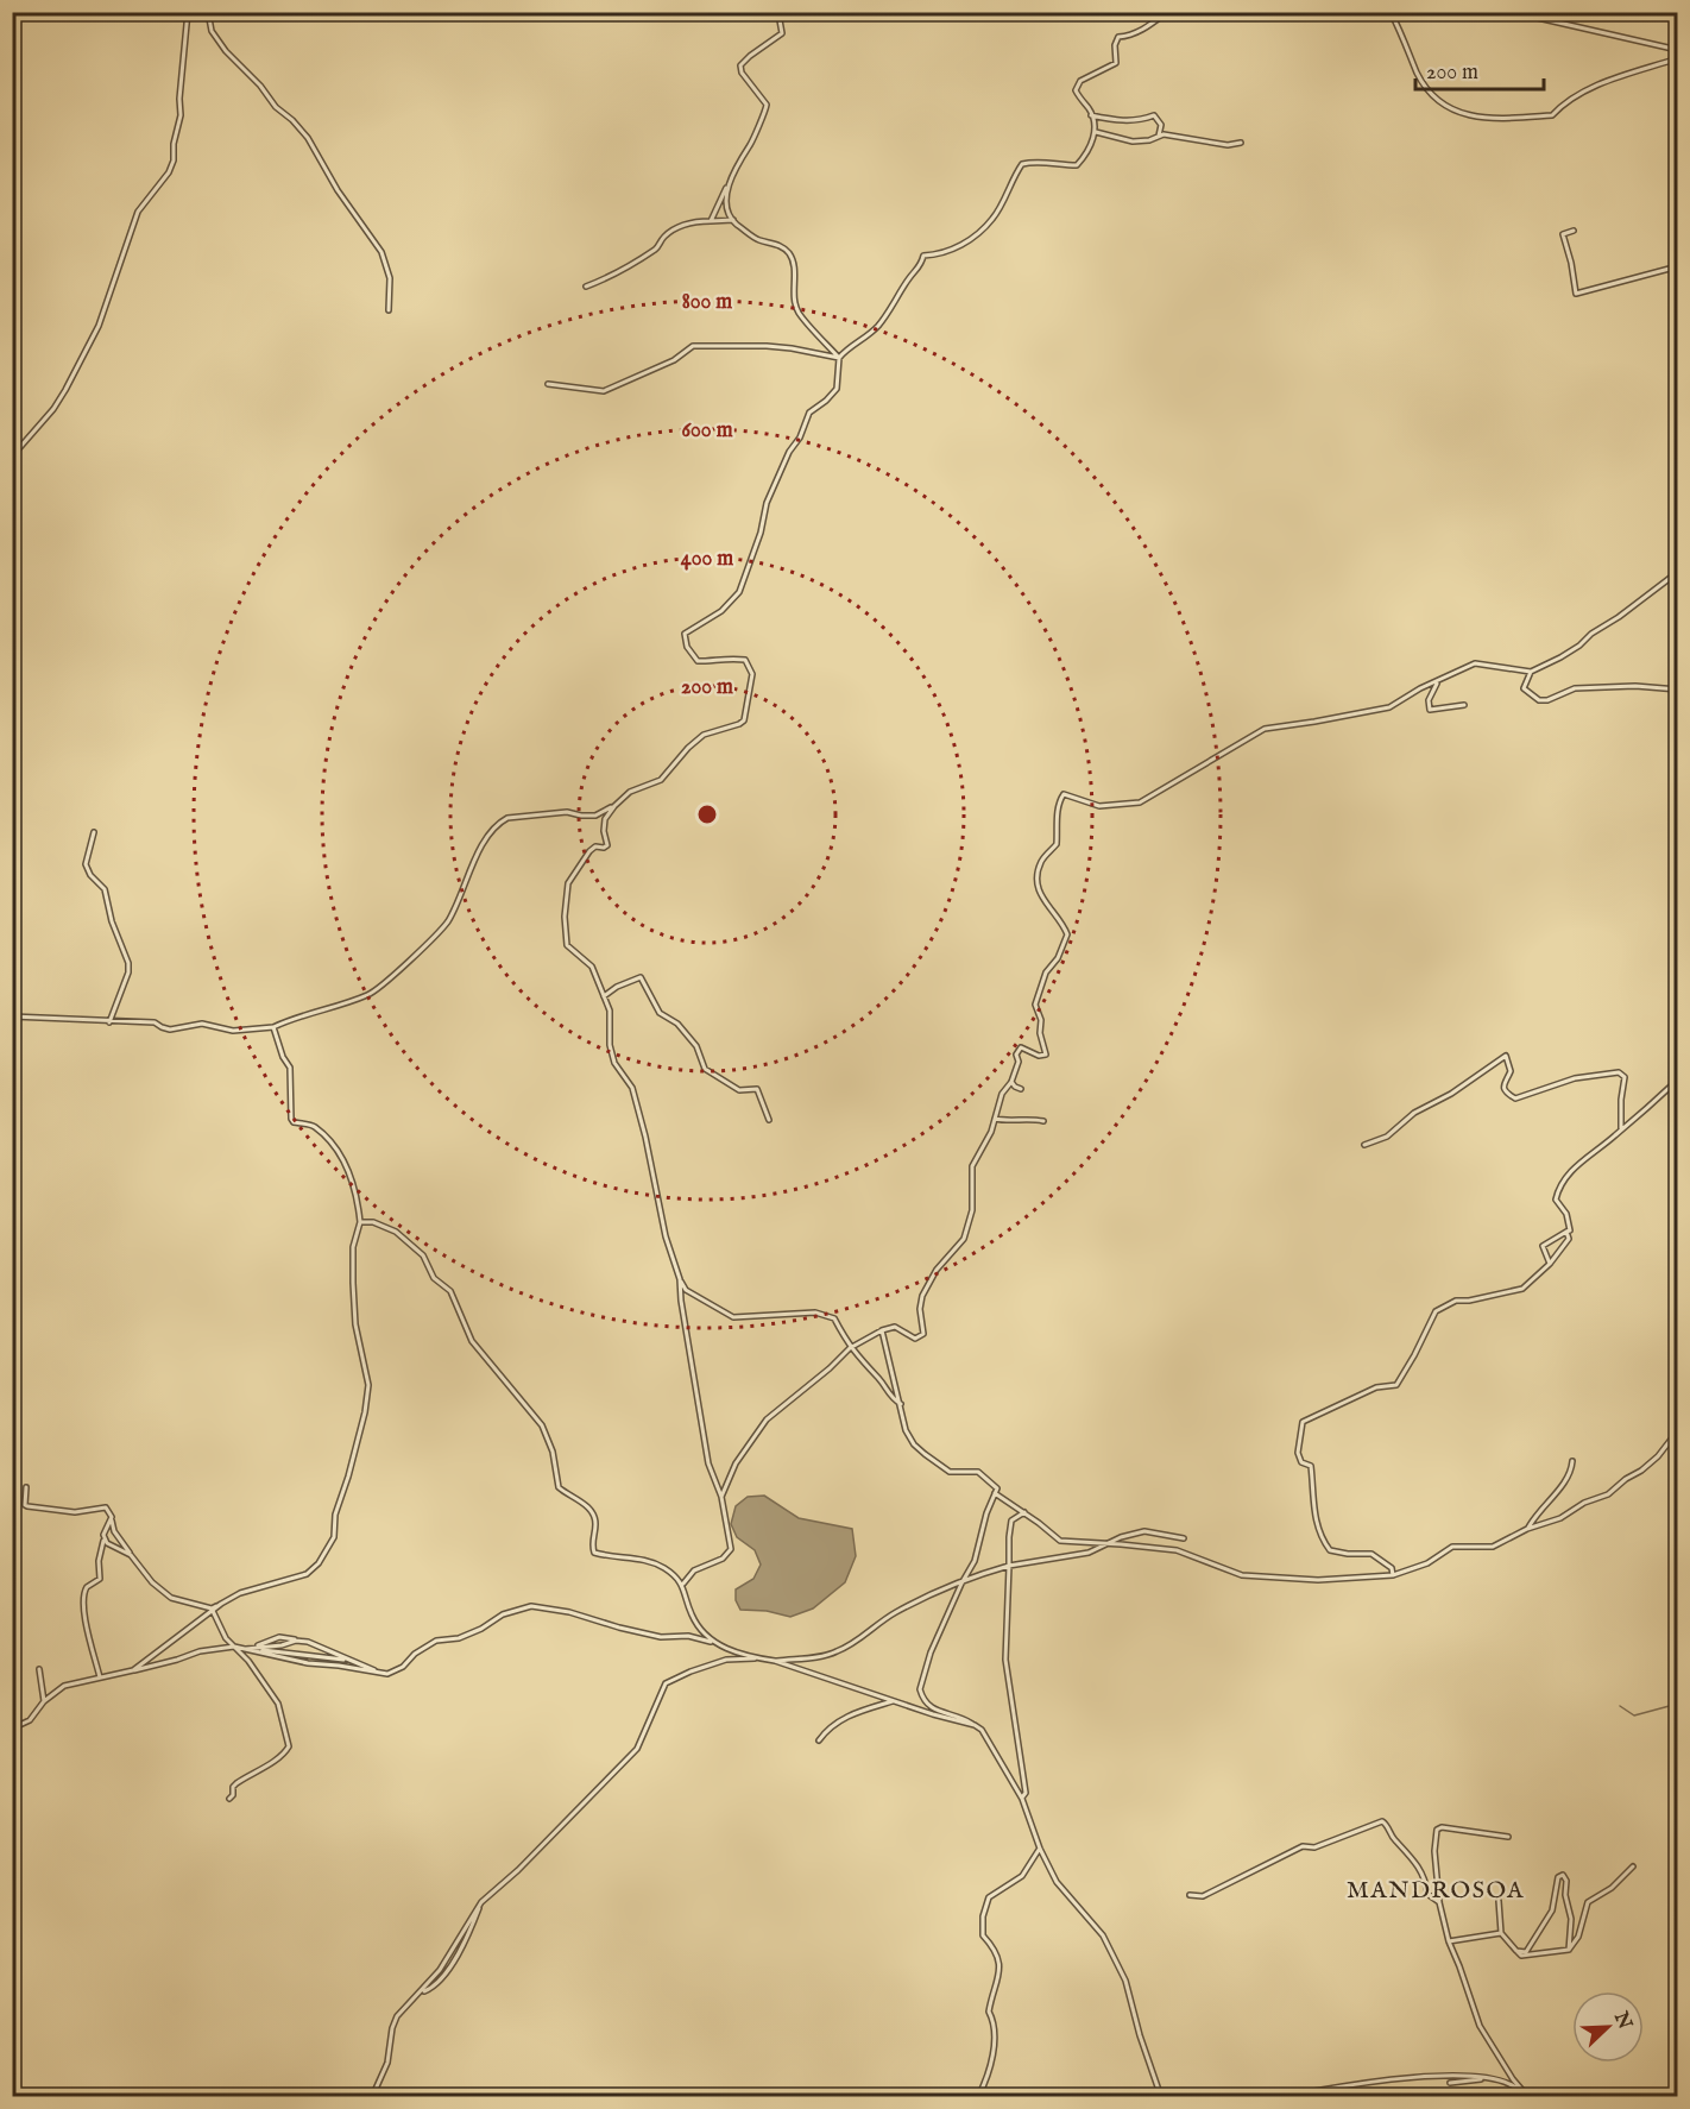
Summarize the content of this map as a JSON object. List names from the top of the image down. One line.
{"districts":["MANDROSOA"],"scale_bar":"200 m","north":"top right","rings":["800 m","600 m","400 m","200 m"]}
